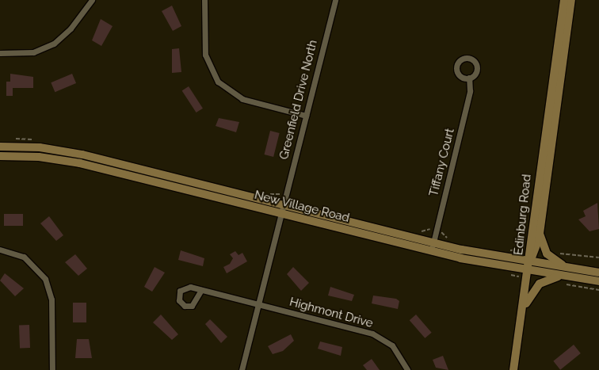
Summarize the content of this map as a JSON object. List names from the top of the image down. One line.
{"streets":{"main road":["New Village Road","Edinburg Road"],"street":["Greenfield Drive North","Tiffany Court","Highmont Drive"]},"crossings":[["Greenfield Drive North","New Village Road"],["Greenfield Drive North","Highmont Drive"],["Tiffany Court","New Village Road"],["New Village Road","Edinburg Road"]]}
